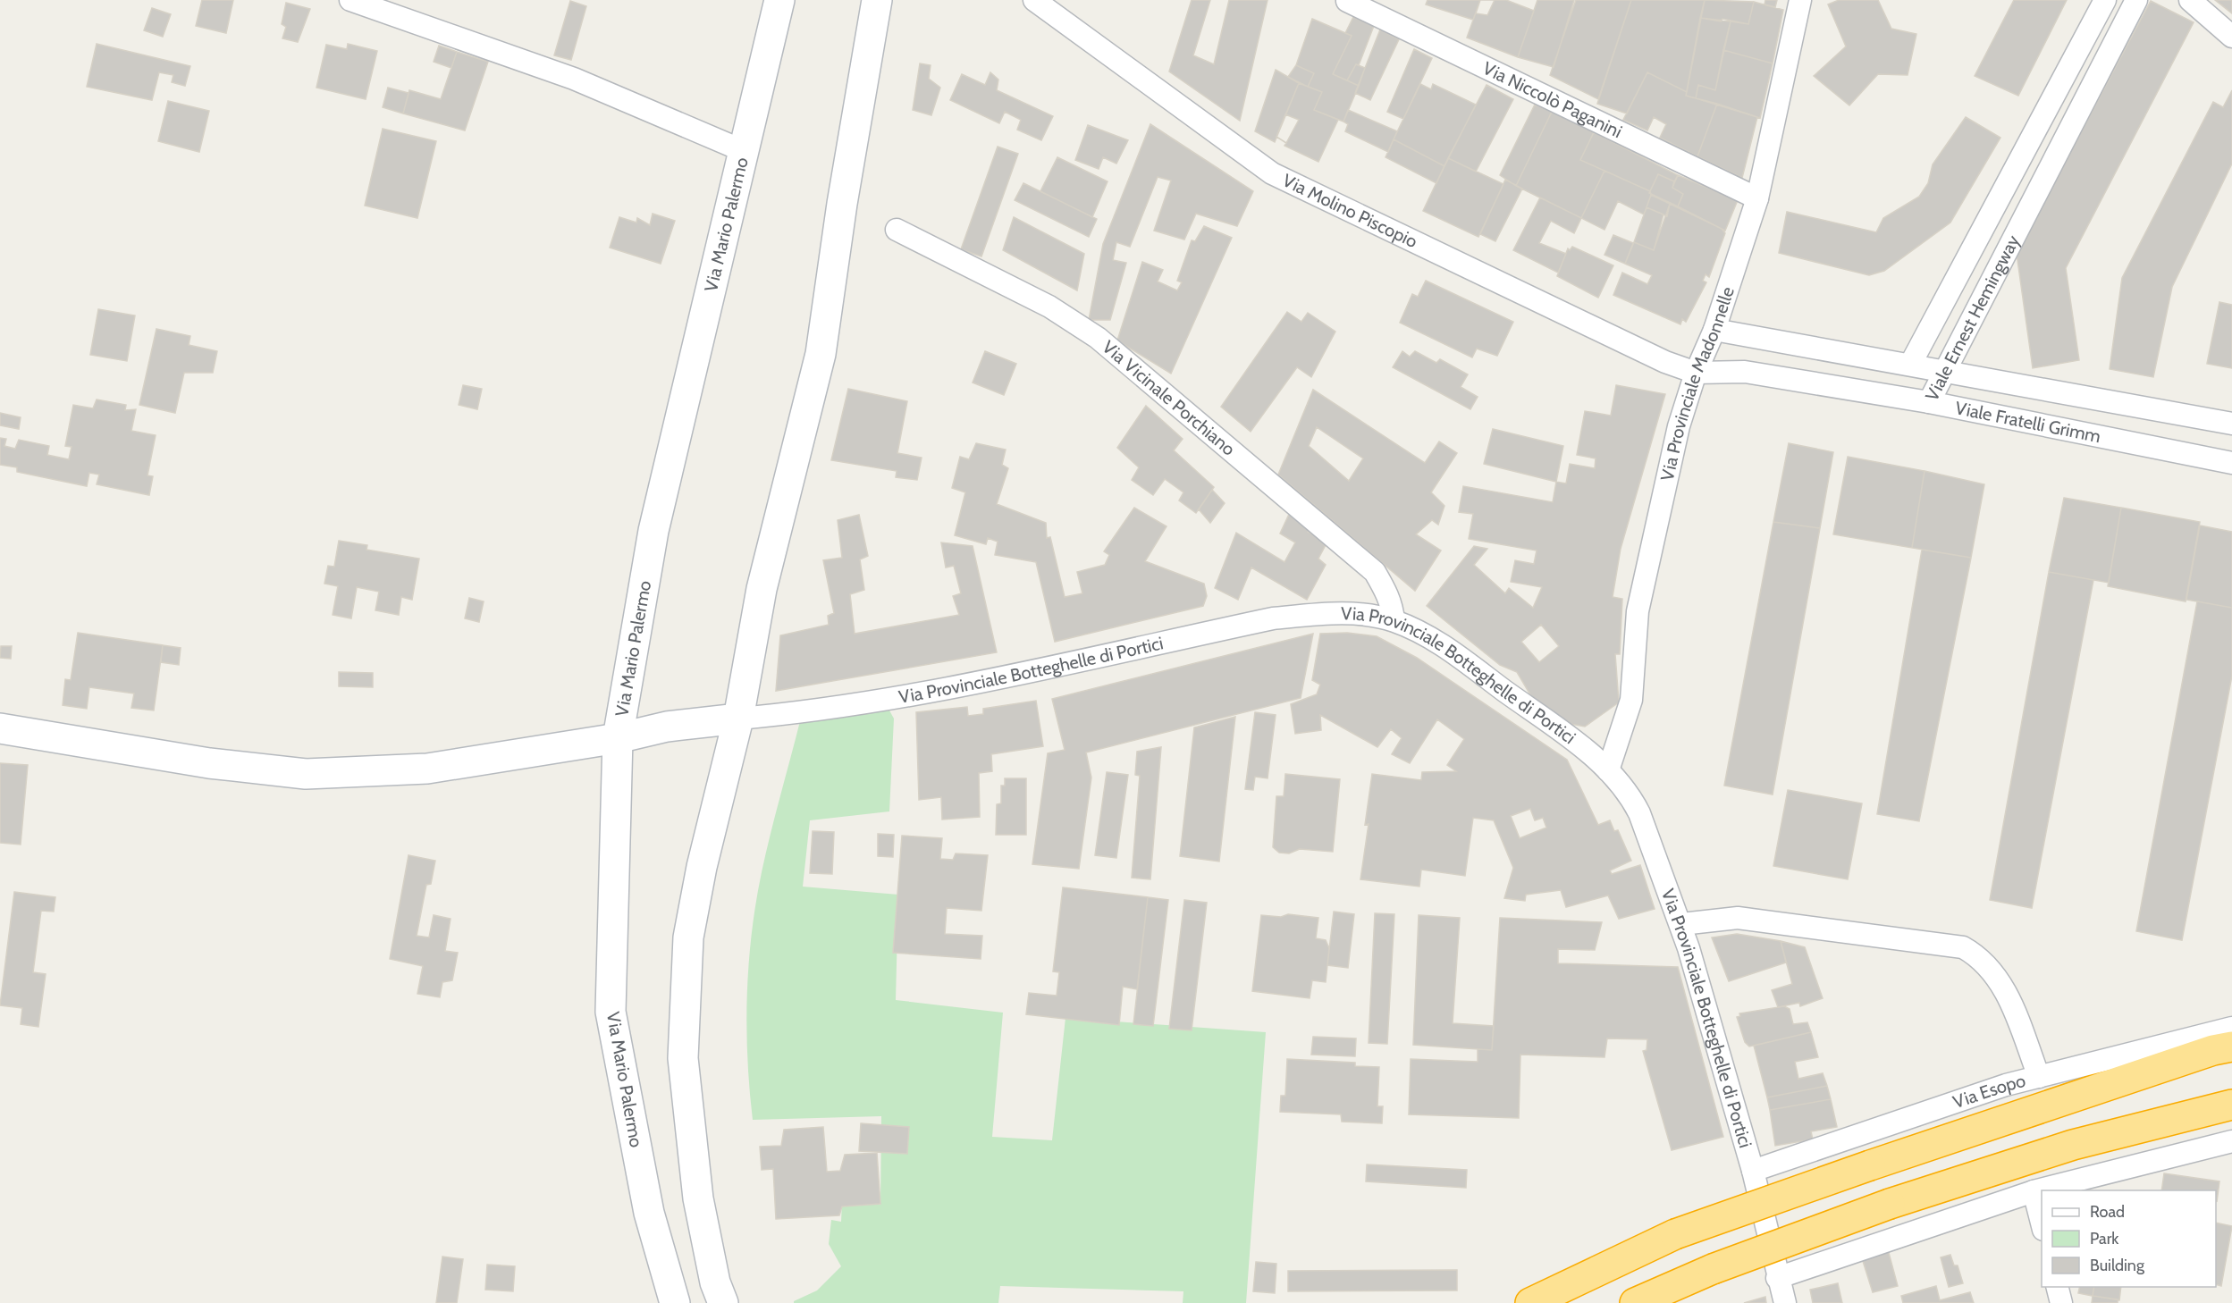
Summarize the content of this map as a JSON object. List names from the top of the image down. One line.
{"streets":{"street":["Via Niccolò Paganini","Via Molino Piscopio","Via Mario Palermo","Viale Ernest Hemingway","Via Provinciale Madonnelle","Via Vicinale Porchiano","Viale Fratelli Grimm","Via Provinciale Botteghelle di Portici","Via Esopo"]},"crossings":[["Via Niccolò Paganini","Via Provinciale Madonnelle"],["Via Molino Piscopio","Via Provinciale Madonnelle"],["Via Molino Piscopio","Viale Fratelli Grimm"],["Viale Ernest Hemingway","Viale Fratelli Grimm"],["Via Provinciale Madonnelle","Viale Fratelli Grimm"],["Via Provinciale Madonnelle","Via Provinciale Botteghelle di Portici"],["Via Vicinale Porchiano","Via Provinciale Botteghelle di Portici"],["Via Provinciale Botteghelle di Portici","Via Esopo"]],"legend":["Road","Park","Building"]}
